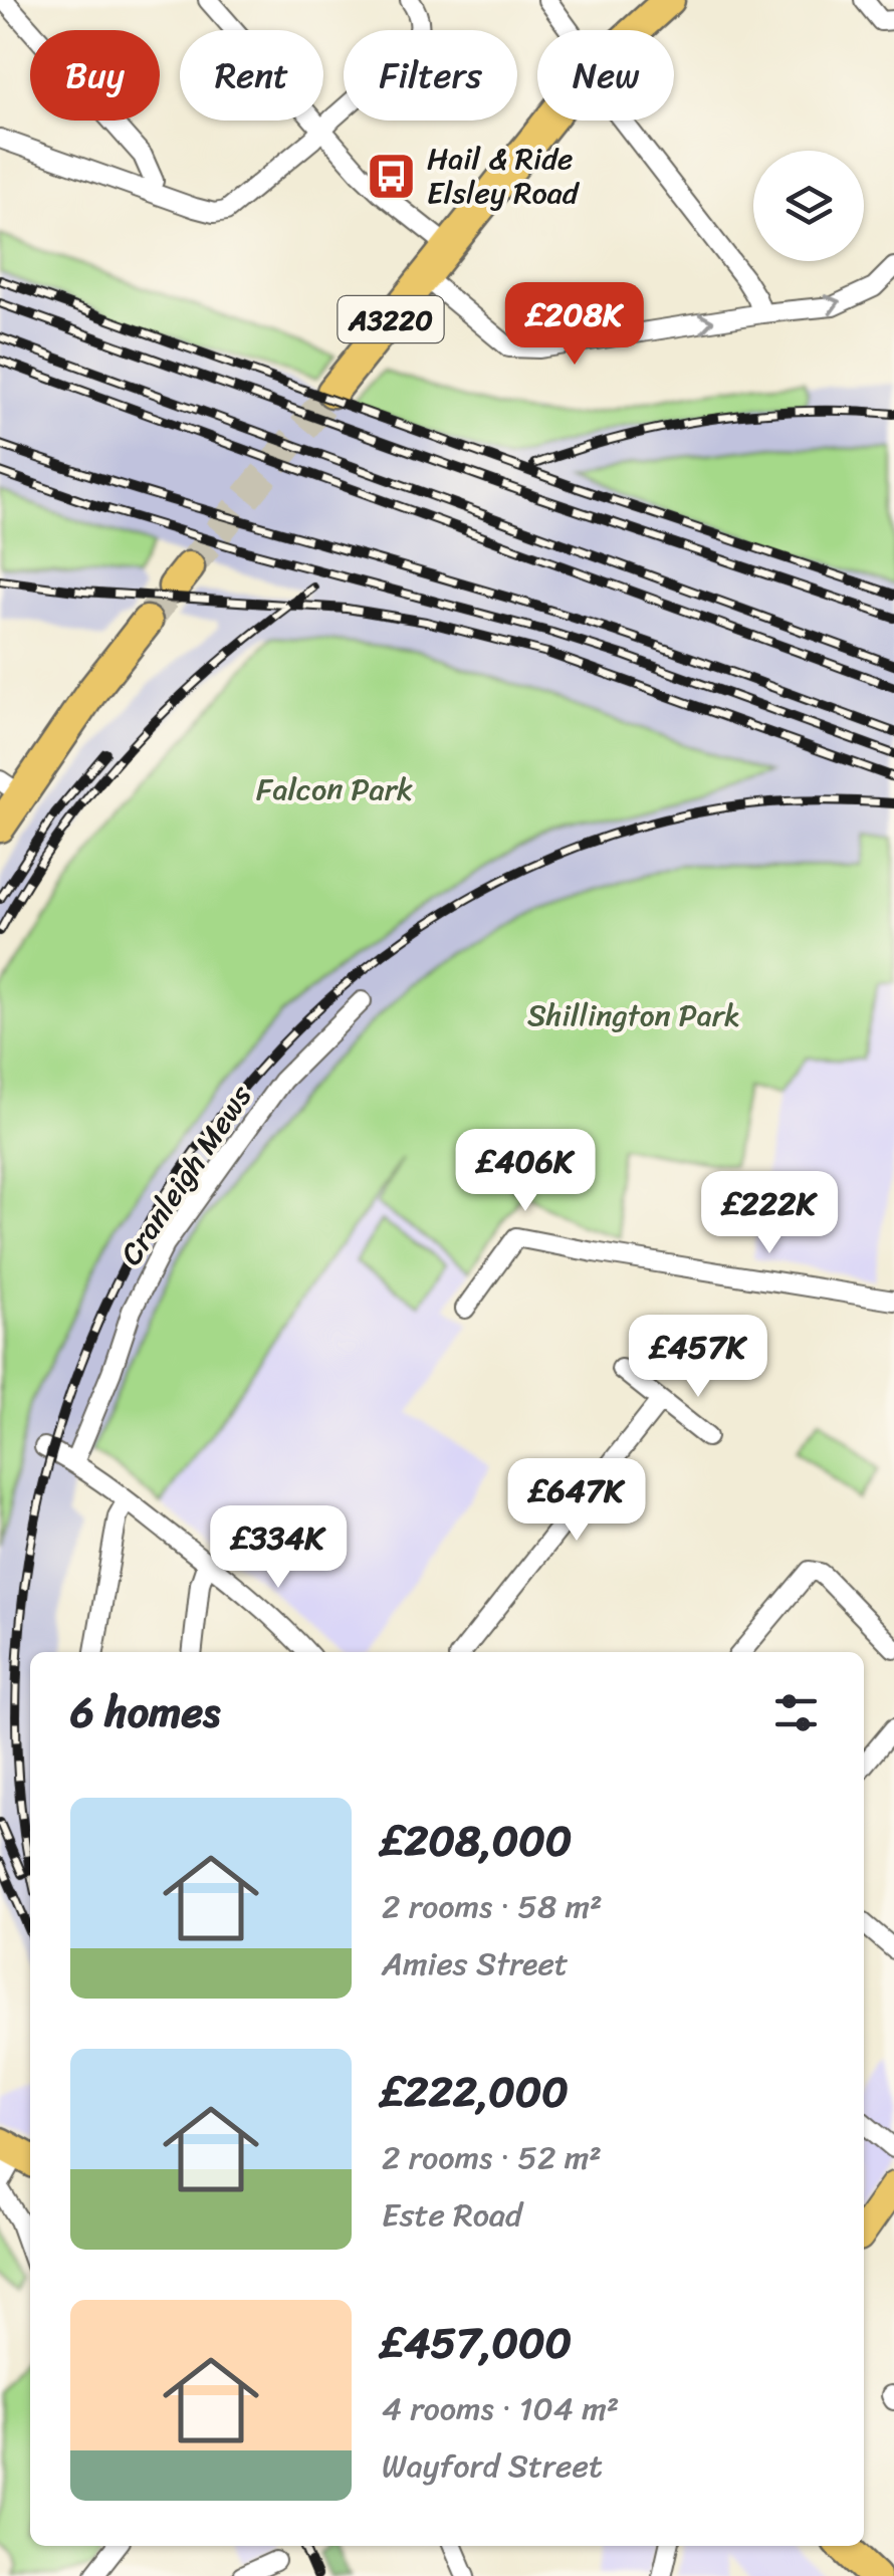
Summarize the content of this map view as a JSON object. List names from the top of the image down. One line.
{"streets":{"highway":["A3220"],"street":["Cranleigh Mews"]},"parks":["Falcon Park","Shillington Park"],"places":{"bus stop":["Hail & Ride Elsley Road"]},"page":{"chip":["Buy","Rent","Filters","New"],"price":["£208K","£406K","£222K","£457K","£647K","£334K"],"heading":"6 homes","list":[{"name":"£208,000","note":"2 rooms · 58 m² · Amies Street"},{"name":"£222,000","note":"2 rooms · 52 m² · Este Road"},{"name":"£457,000","note":"4 rooms · 104 m² · Wayford Street"}]}}
